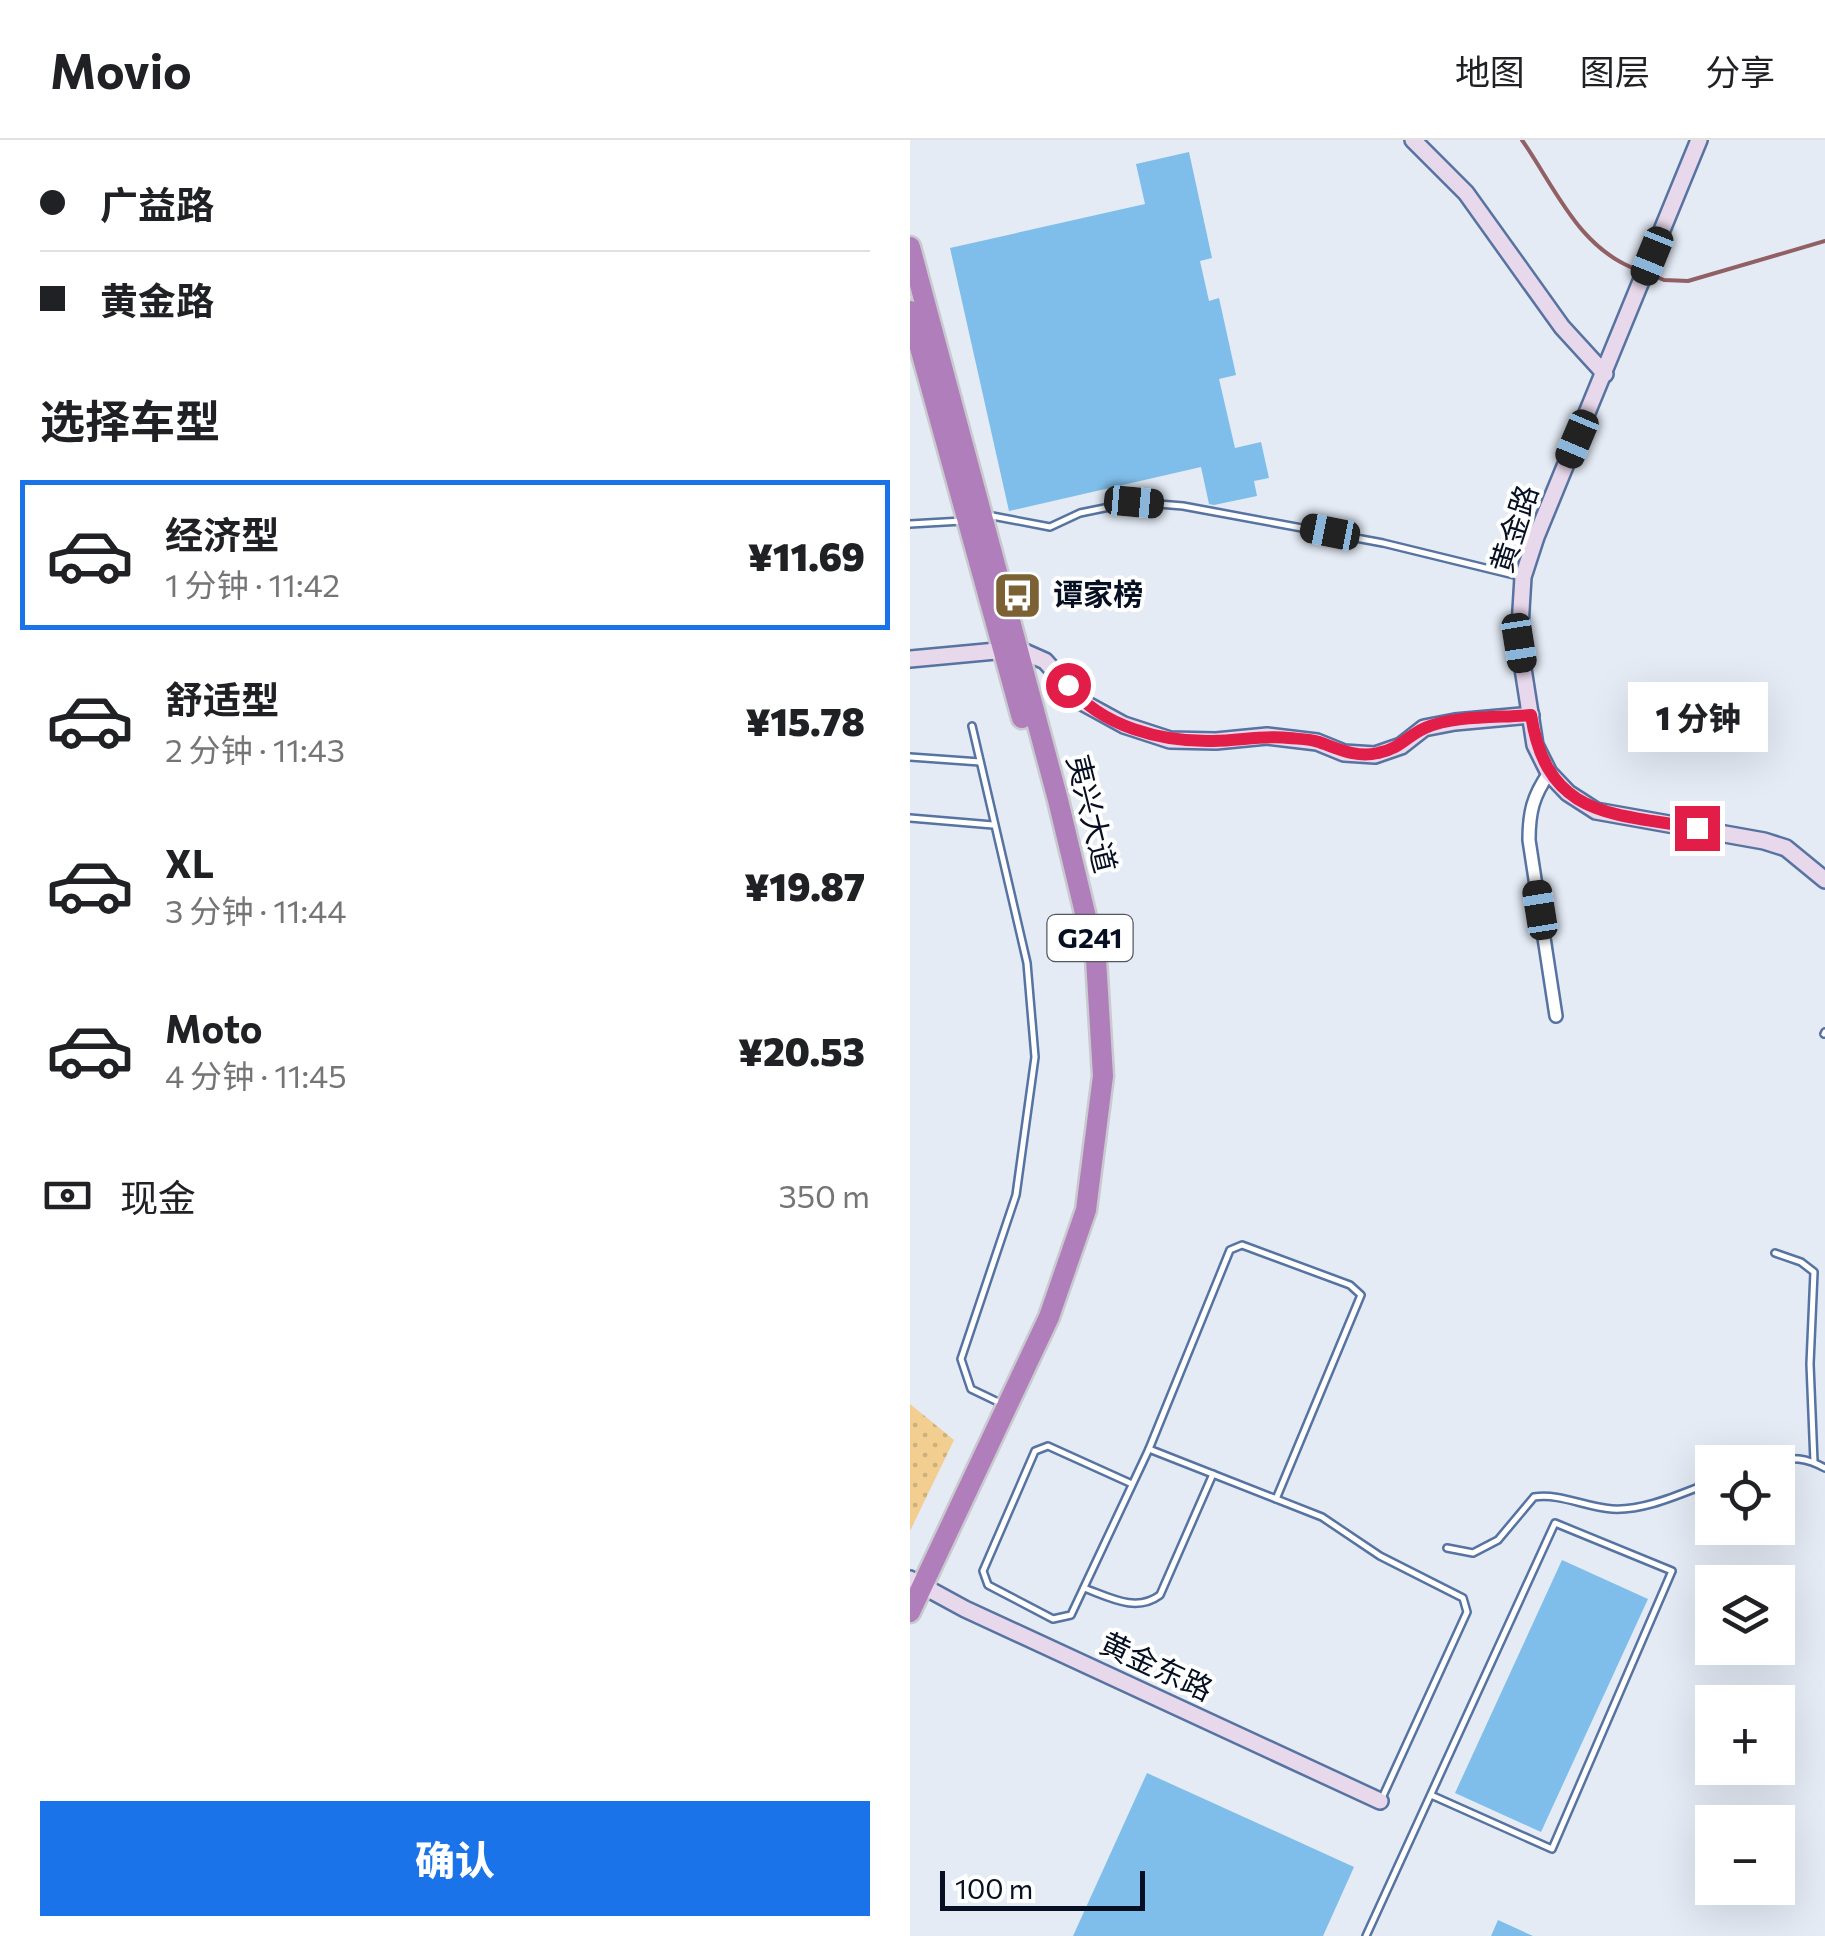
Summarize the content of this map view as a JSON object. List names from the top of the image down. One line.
{"streets":{"highway":["夷兴大道","G241"],"street":["黄金路","黄金东路"]},"crossings":[["夷兴大道","黄金东路"]],"places":{"bus stop":["谭家榜"]},"scale_bar":"100 m","page":{"header":"Movio","nav":["地图","图层","分享"],"banner":["广益路","黄金路"],"heading":"选择车型","list":[{"name":"经济型","note":"1 分钟 · 11:42","value":"¥11.69"},{"name":"舒适型","note":"2 分钟 · 11:43","value":"¥15.78"},{"name":"XL","note":"3 分钟 · 11:44","value":"¥19.87"},{"name":"Moto","note":"4 分钟 · 11:45","value":"¥20.53"}],"bubble":"1 分钟","pay":["现金","350 m"],"map_buttons":["+","−"],"buttons":"确认","scale":"100 m"}}
